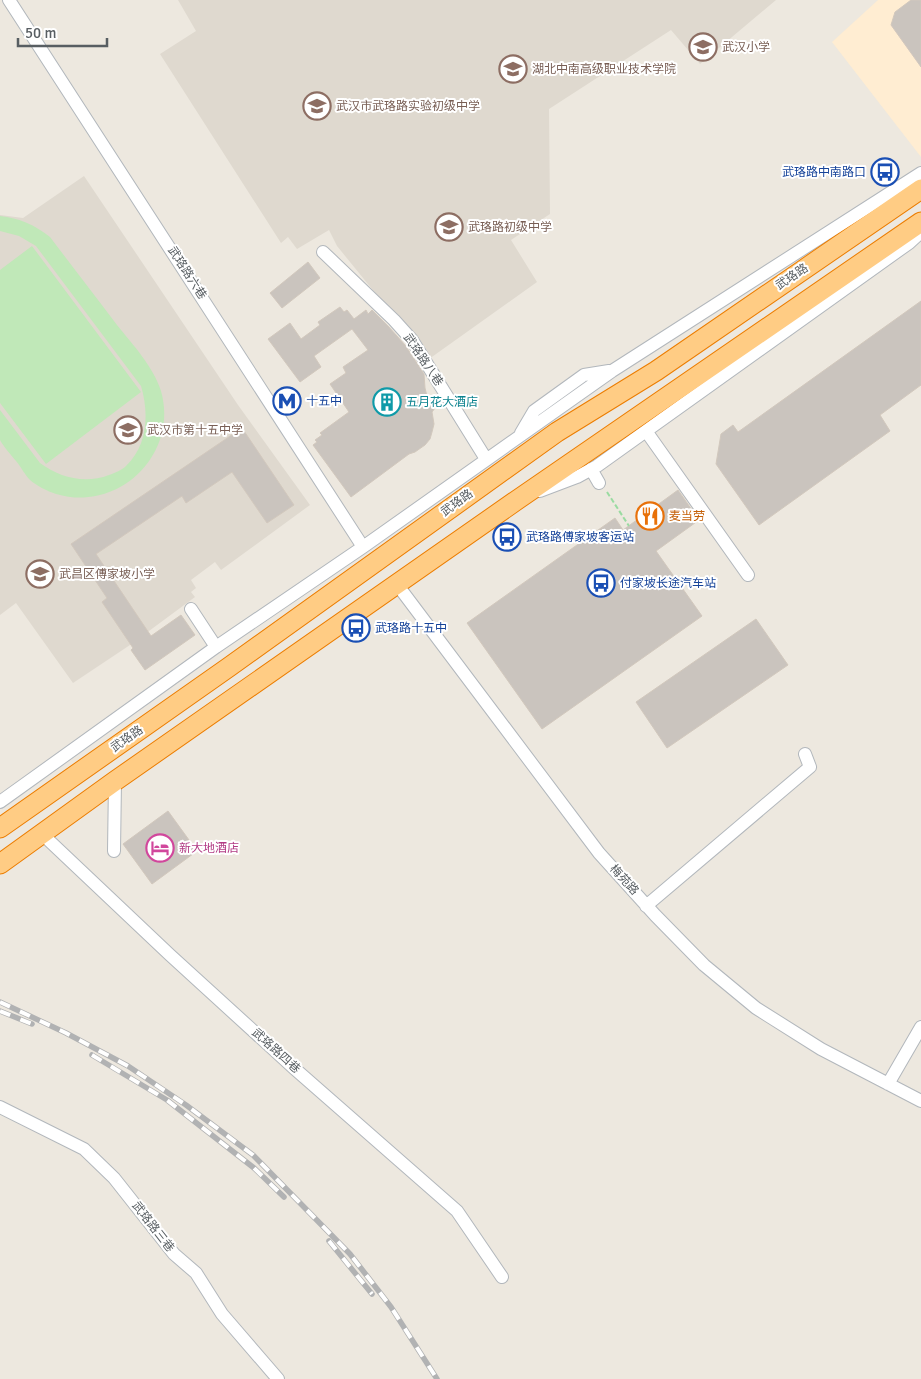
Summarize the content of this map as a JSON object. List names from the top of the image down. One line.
{"streets":{"highway":["武珞路"],"street":["武珞路六巷","武珞路八巷","梅苑路","武珞路四巷","武珞路三巷"]},"crossings":[["武珞路六巷","武珞路"],["武珞路","武珞路八巷"]],"places":{"school or university":["武汉小学","湖北中南高级职业技术学院","武汉市武珞路实验初级中学","武珞路初级中学","武汉市第十五中学","武昌区傅家坡小学"],"bus stop":["武珞路中南路口","武珞路傅家坡客运站","付家坡长途汽车站","武珞路十五中"],"metro station":["十五中"],"building":["五月花大酒店"],"restaurant":["麦当劳"],"hotel":["新大地酒店"]},"scale_bar":"50 m"}
